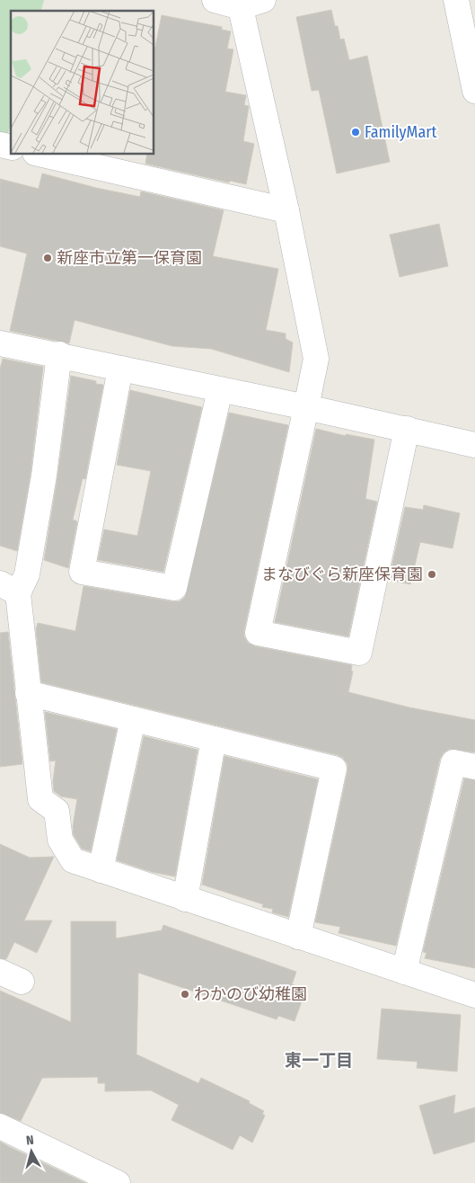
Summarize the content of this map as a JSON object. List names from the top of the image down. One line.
{"districts":["東一丁目"],"places":["FamilyMart","新座市立第一保育園","まなびぐら新座保育園","わかのび幼稚園"],"north":"top"}
